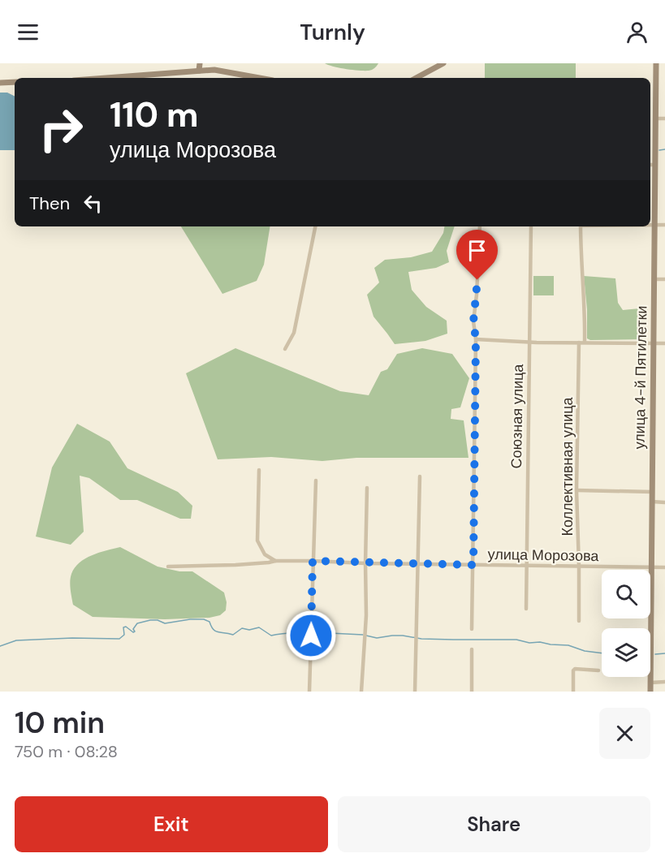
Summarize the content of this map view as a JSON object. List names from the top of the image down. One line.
{"streets":{"street":["улица 4-й Пятилетки","Союзная улица","Коллективная улица","улица Морозова"]},"crossings":[["улица 4-й Пятилетки","улица Морозова"],["Союзная улица","улица Морозова"],["Коллективная улица","улица Морозова"]],"page":{"header":"Turnly","turn":["110 m","улица Морозова"],"then":"Then","heading":["10 min","750 m · 08:28"],"buttons":["Exit","Share"]}}
